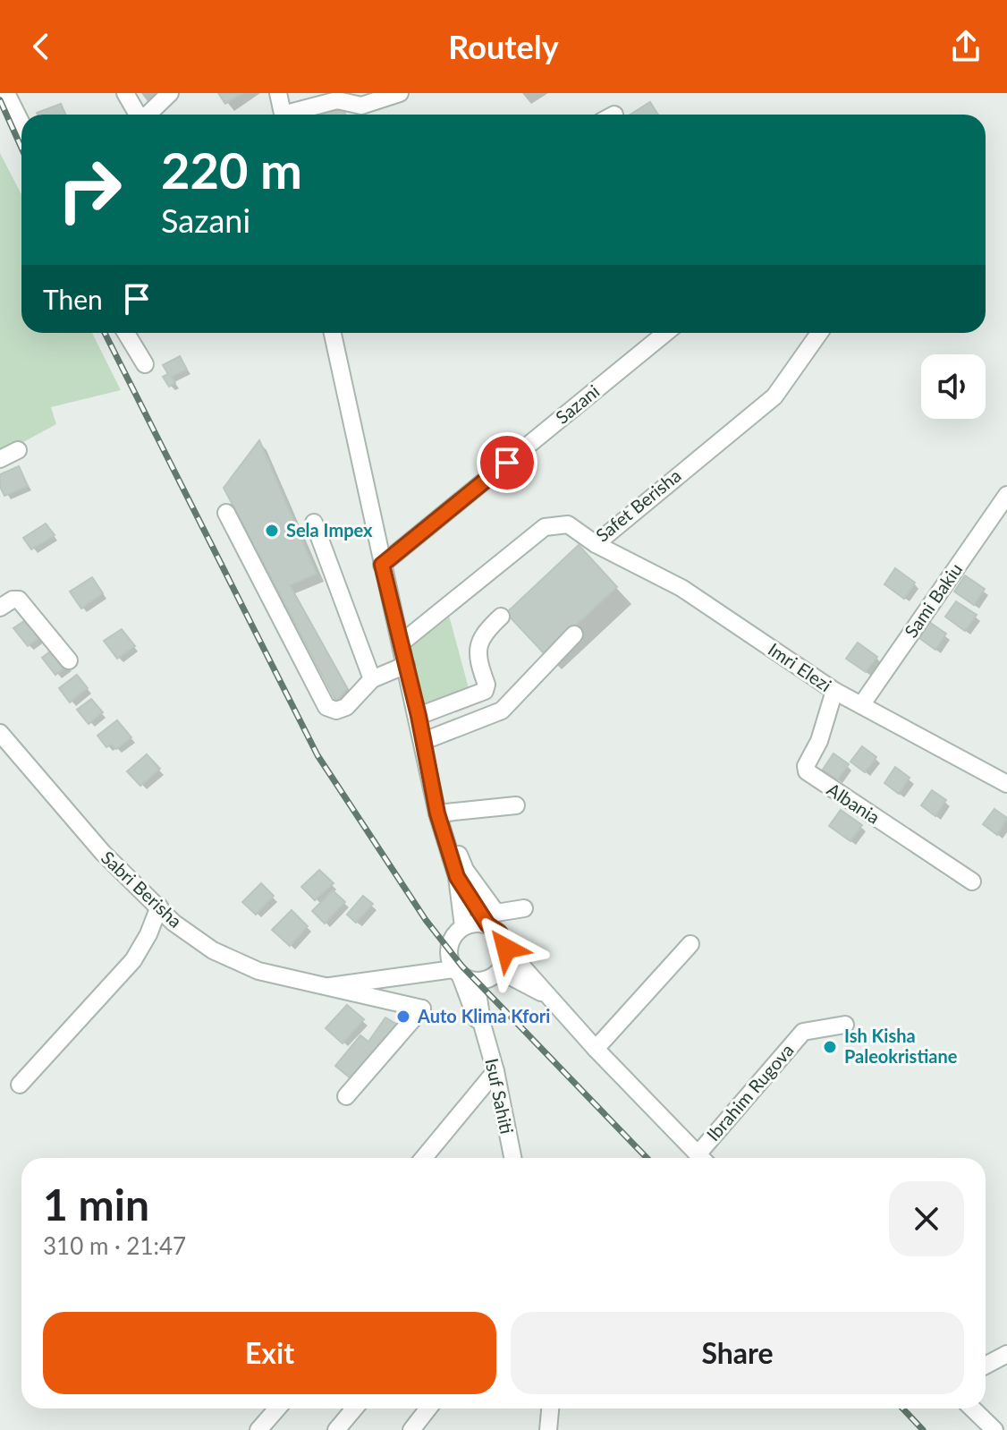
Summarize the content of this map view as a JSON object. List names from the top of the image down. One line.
{"streets":{"street":["Sazani","Safet Berisha","Sami Bakiu","Imri Elezi","Albania","Sabri Berisha","Ibrahim Rugova","Isuf Sahiti"]},"crossings":[["Safet Berisha","Imri Elezi"],["Sami Bakiu","Imri Elezi"],["Imri Elezi","Albania"],["Sabri Berisha","Ibrahim Rugova"],["Sabri Berisha","Isuf Sahiti"],["Ibrahim Rugova","Isuf Sahiti"]],"places":["Sela Impex","Auto Klima Kfori","Ish Kisha Paleokristiane"],"page":{"header":"Routely","turn":["220 m","Sazani"],"then":"Then","heading":["1 min","310 m · 21:47"],"buttons":["Exit","Share"]}}
